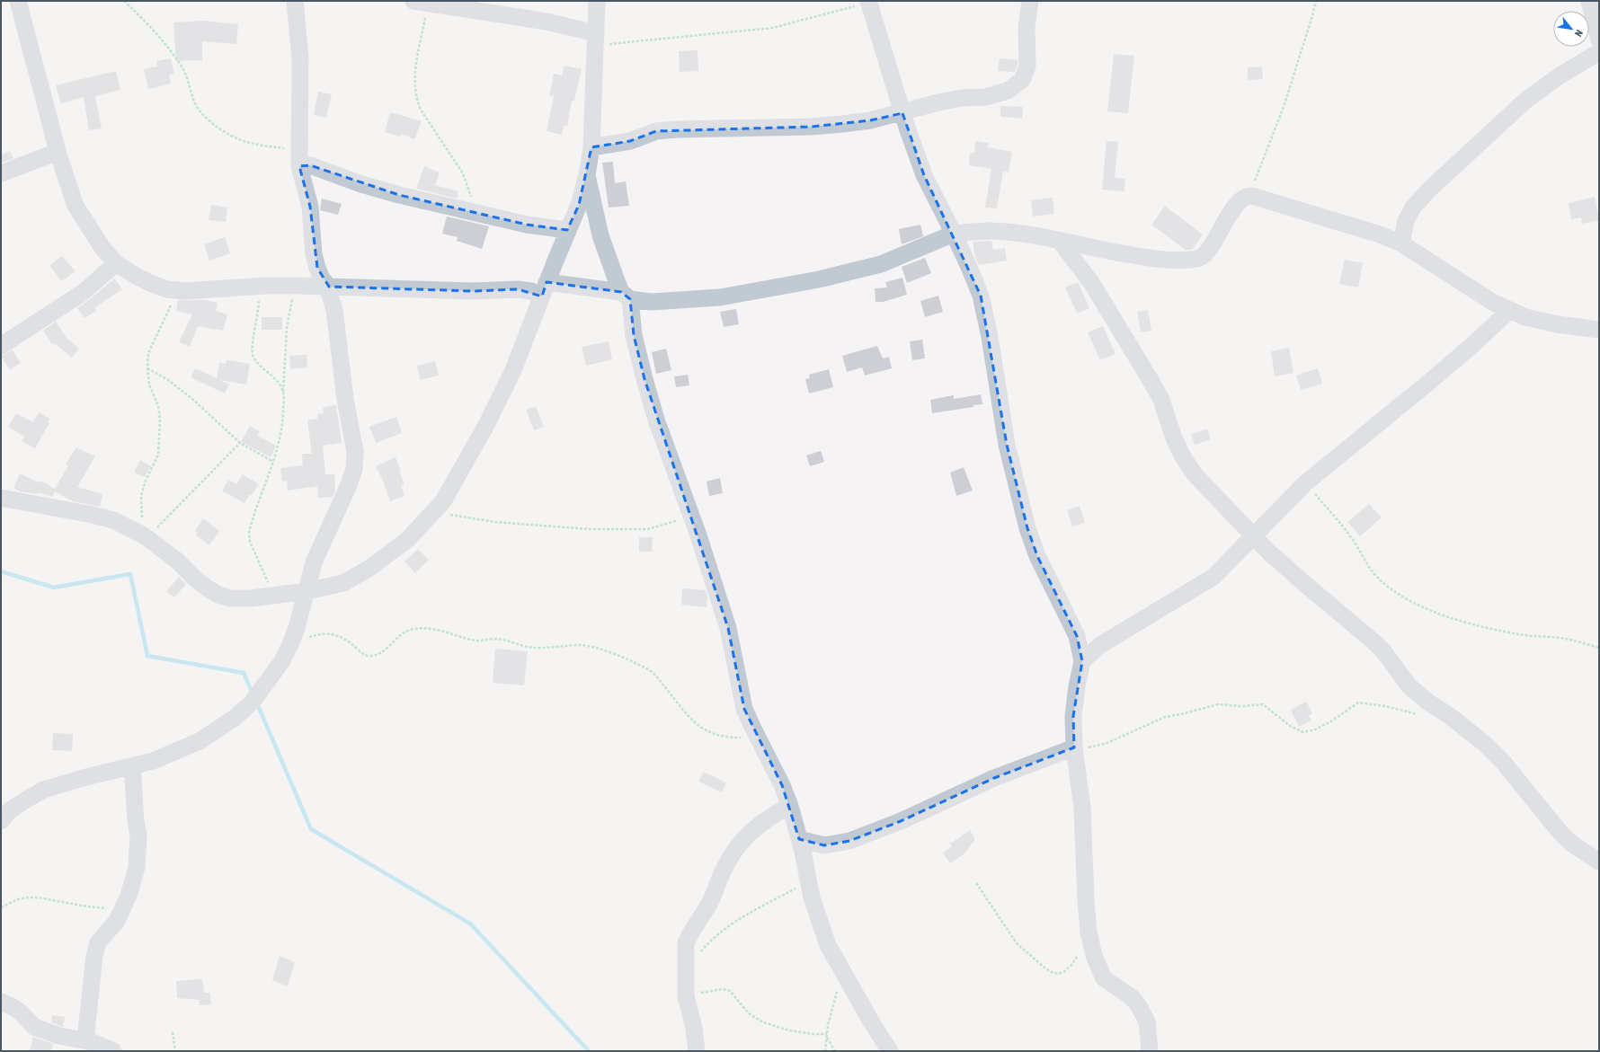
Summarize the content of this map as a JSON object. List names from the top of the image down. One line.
{"north":"bottom right"}
